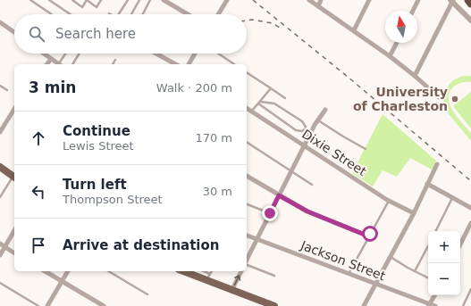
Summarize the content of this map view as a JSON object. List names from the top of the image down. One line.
{"streets":{"street":["Dixie Street","Jackson Street"]},"places":["University of Charleston"],"north":"top","page":{"search":"Search here","heading":["3 min","Walk · 200 m"],"list":[["Continue","Lewis Street","170 m"],["Turn left","Thompson Street","30 m"],"Arrive at destination"],"map_buttons":["+","−"]}}
